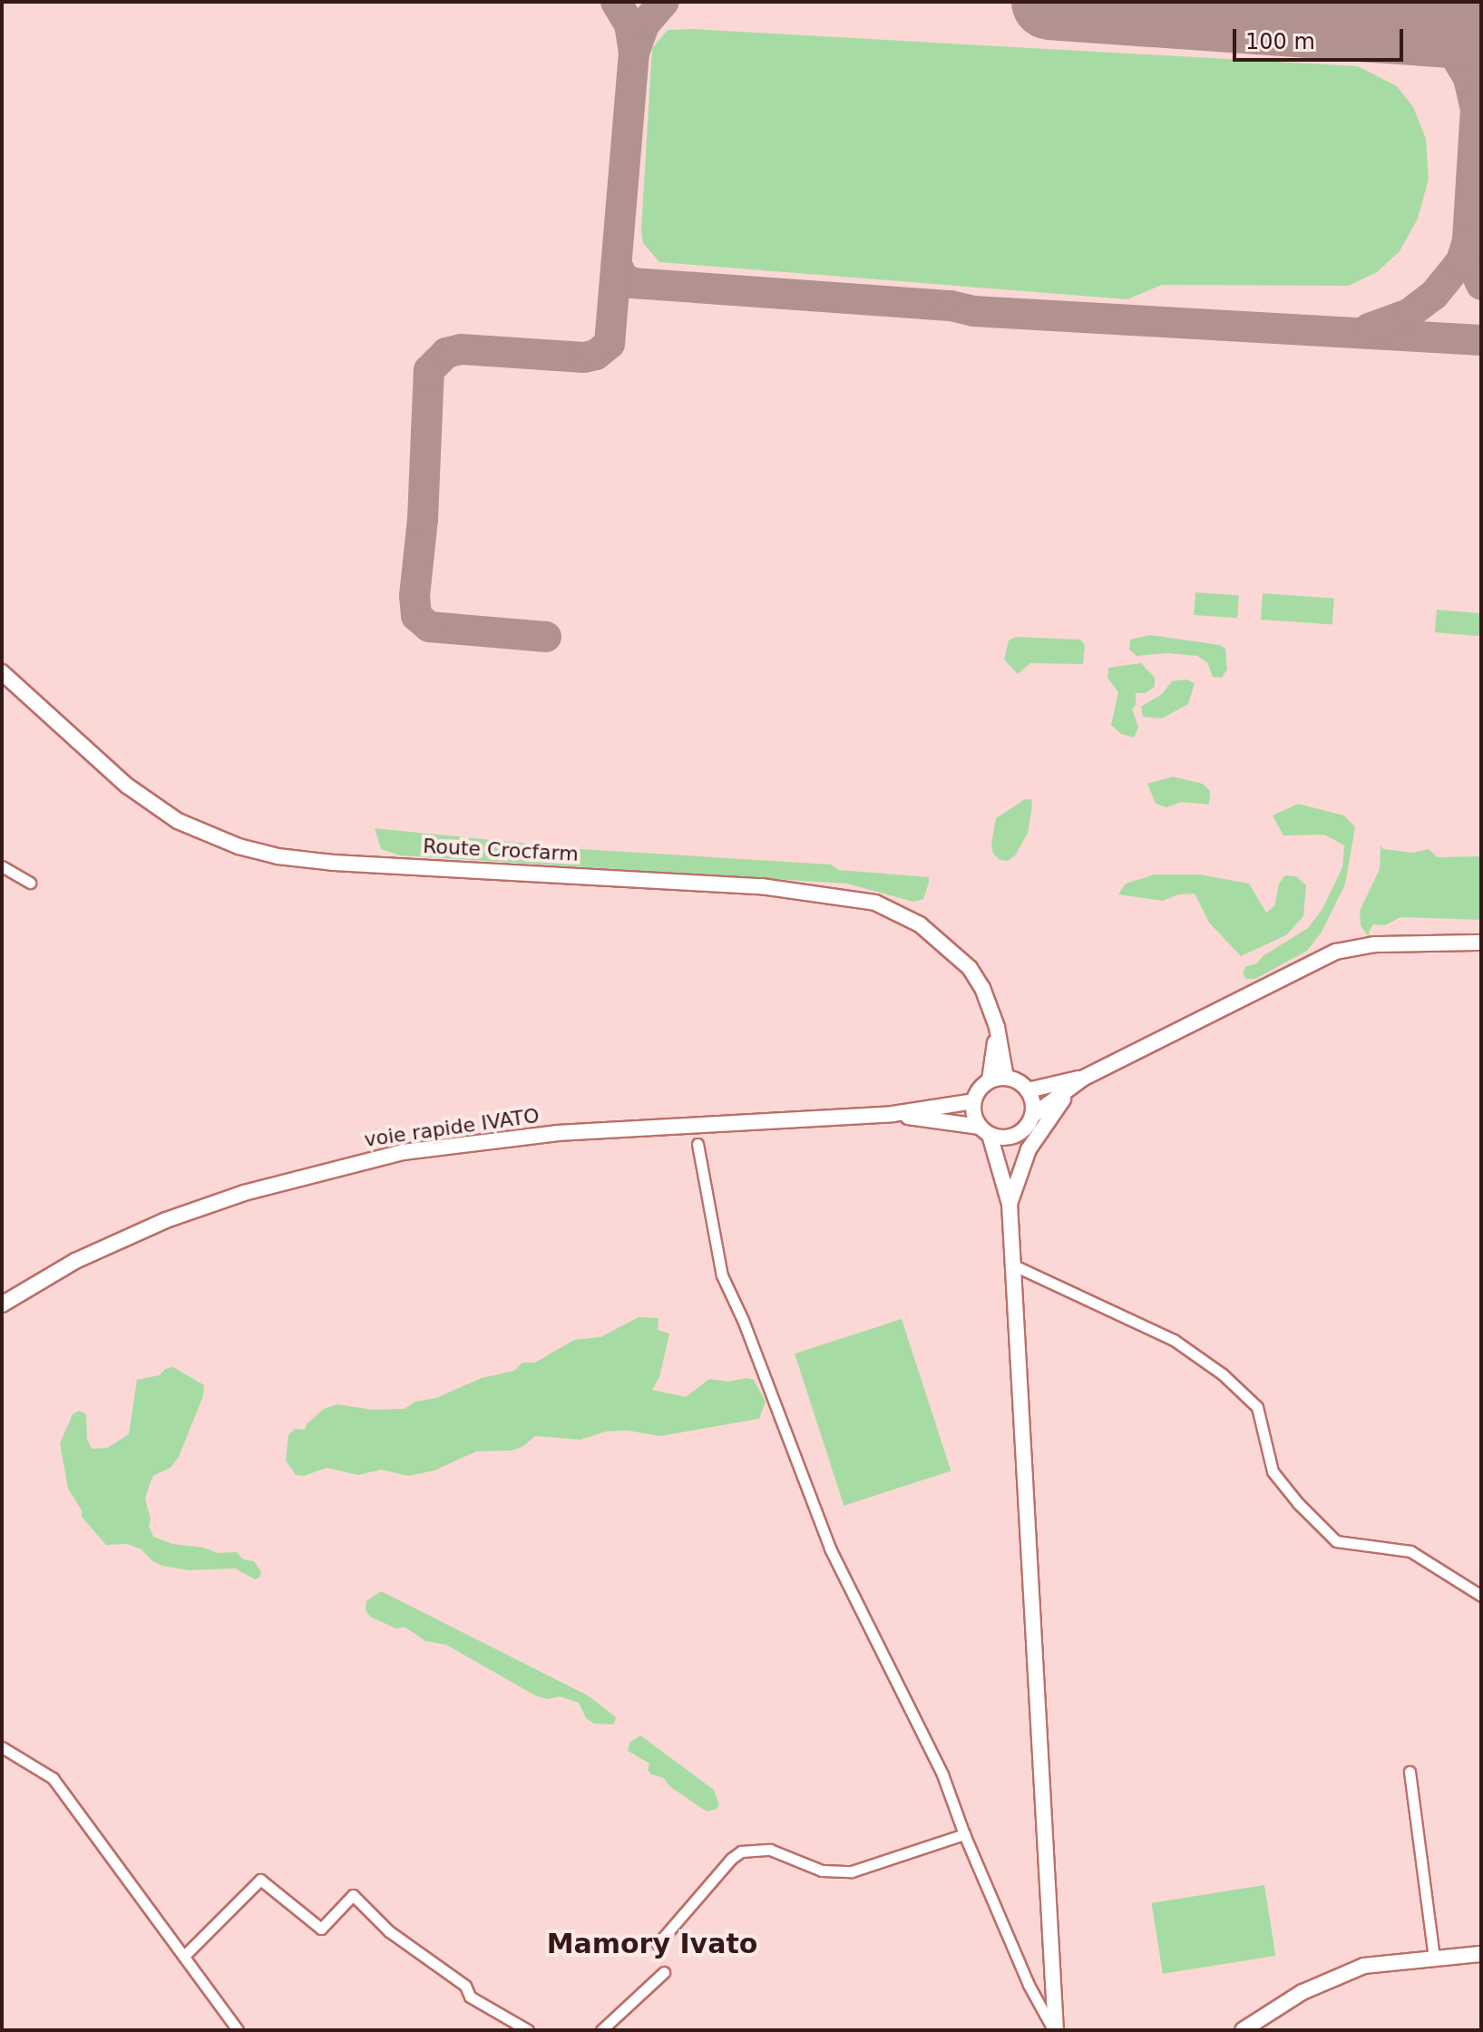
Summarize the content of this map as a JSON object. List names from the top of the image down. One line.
{"streets":{"main road":["Route Crocfarm","voie rapide IVATO"]},"districts":["Mamory Ivato"],"scale_bar":"100 m"}
